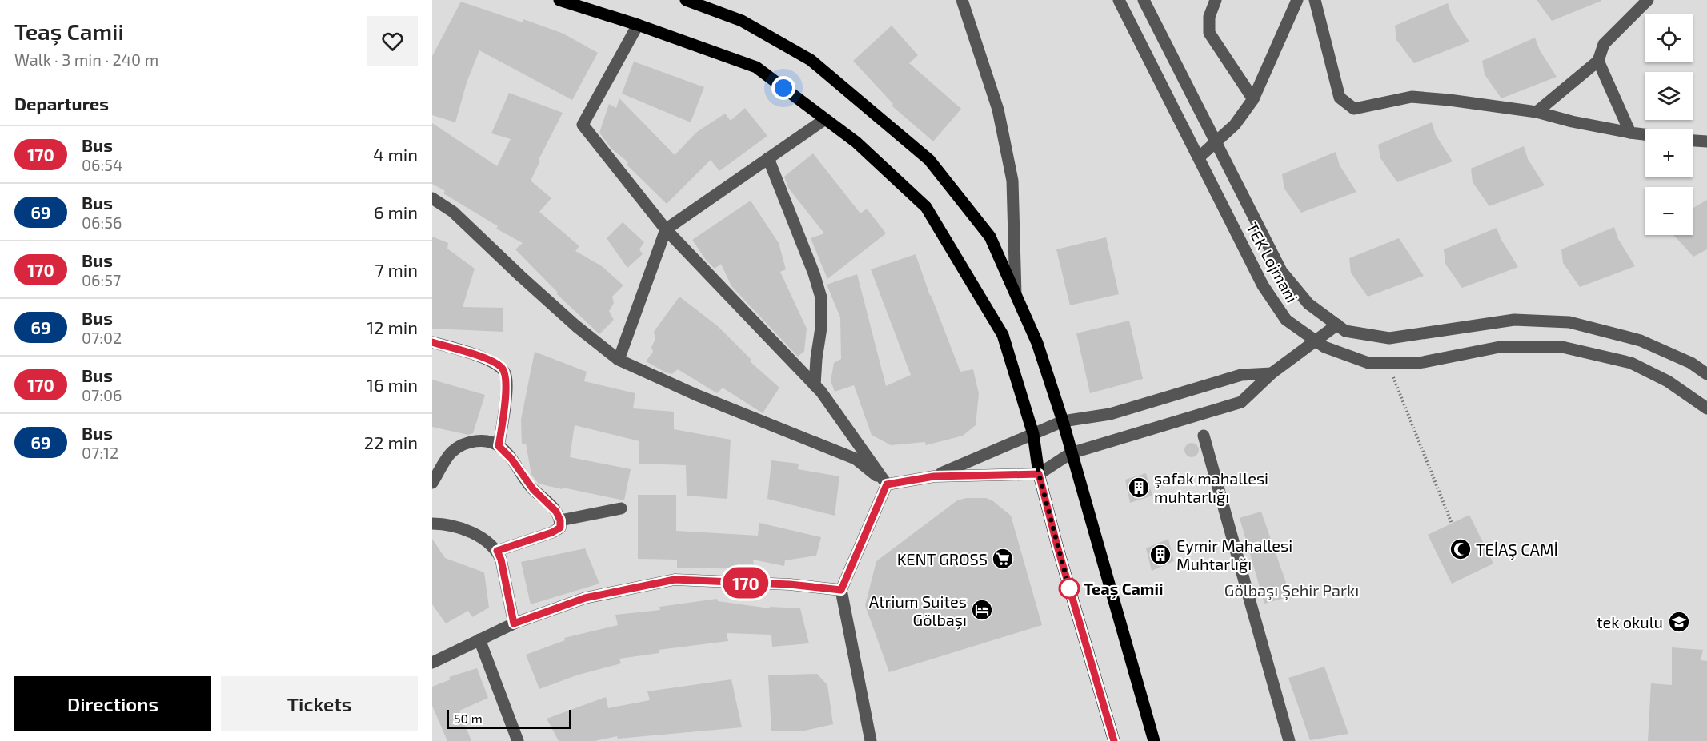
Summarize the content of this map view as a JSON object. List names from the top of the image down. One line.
{"streets":{"street":["TEK Lojmani"]},"parks":["Gölbaşı Şehir Parkı"],"places":{"building":["şafak mahallesi muhtarlığı","Eymir Mahallesi Muhtarlığı"],"mosque":["TEİAŞ CAMİ"],"supermarket":["KENT GROSS"],"other":["Teaş Camii"],"hotel":["Atrium Suites Gölbaşı"],"school or university":["tek okulu"]},"lines":["bus line 170"],"scale_bar":"50 m","page":{"heading":[["Teaş Camii","Walk · 3 min · 240 m"],"Departures"],"on_map":"170","map_buttons":["+","−"],"list":[{"mark":"170","name":"Bus","note":"06:54","value":"4 min"},{"mark":"69","name":"Bus","note":"06:56","value":"6 min"},{"mark":"170","name":"Bus","note":"06:57","value":"7 min"},{"mark":"69","name":"Bus","note":"07:02","value":"12 min"},{"mark":"170","name":"Bus","note":"07:06","value":"16 min"},{"mark":"69","name":"Bus","note":"07:12","value":"22 min"}],"buttons":["Directions","Tickets"],"scale":"50 m"}}
